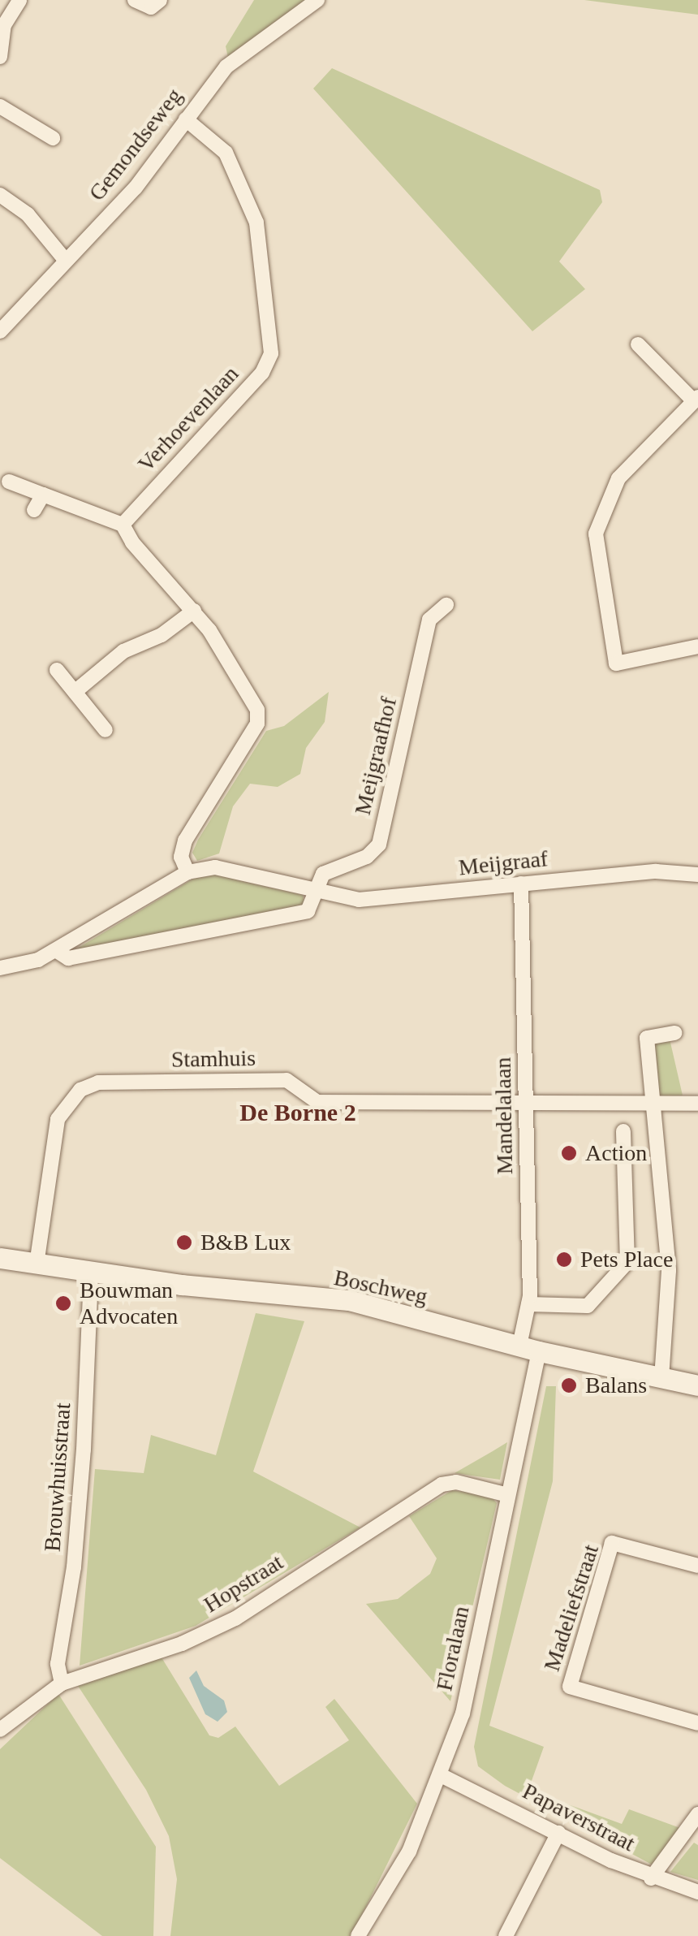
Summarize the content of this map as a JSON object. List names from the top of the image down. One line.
{"streets":{"street":["Gemondseweg","Verhoevenlaan","Meijgraafhof","Meijgraaf","Stamhuis","Mandelalaan","Boschweg","Brouwhuisstraat","Hopstraat","Madeliefstraat","Floralaan","Papaverstraat"]},"crossings":[["Gemondseweg","Verhoevenlaan"],["Meijgraafhof","Meijgraaf"],["Meijgraaf","Mandelalaan"],["Stamhuis","Mandelalaan"],["Stamhuis","Boschweg"],["Mandelalaan","Boschweg"],["Mandelalaan","Floralaan"],["Boschweg","Brouwhuisstraat"],["Boschweg","Floralaan"],["Brouwhuisstraat","Hopstraat"],["Hopstraat","Floralaan"],["Floralaan","Papaverstraat"]],"districts":["De Borne 2"],"places":["Action","B&B Lux","Pets Place","Bouwman Advocaten","Balans"]}
